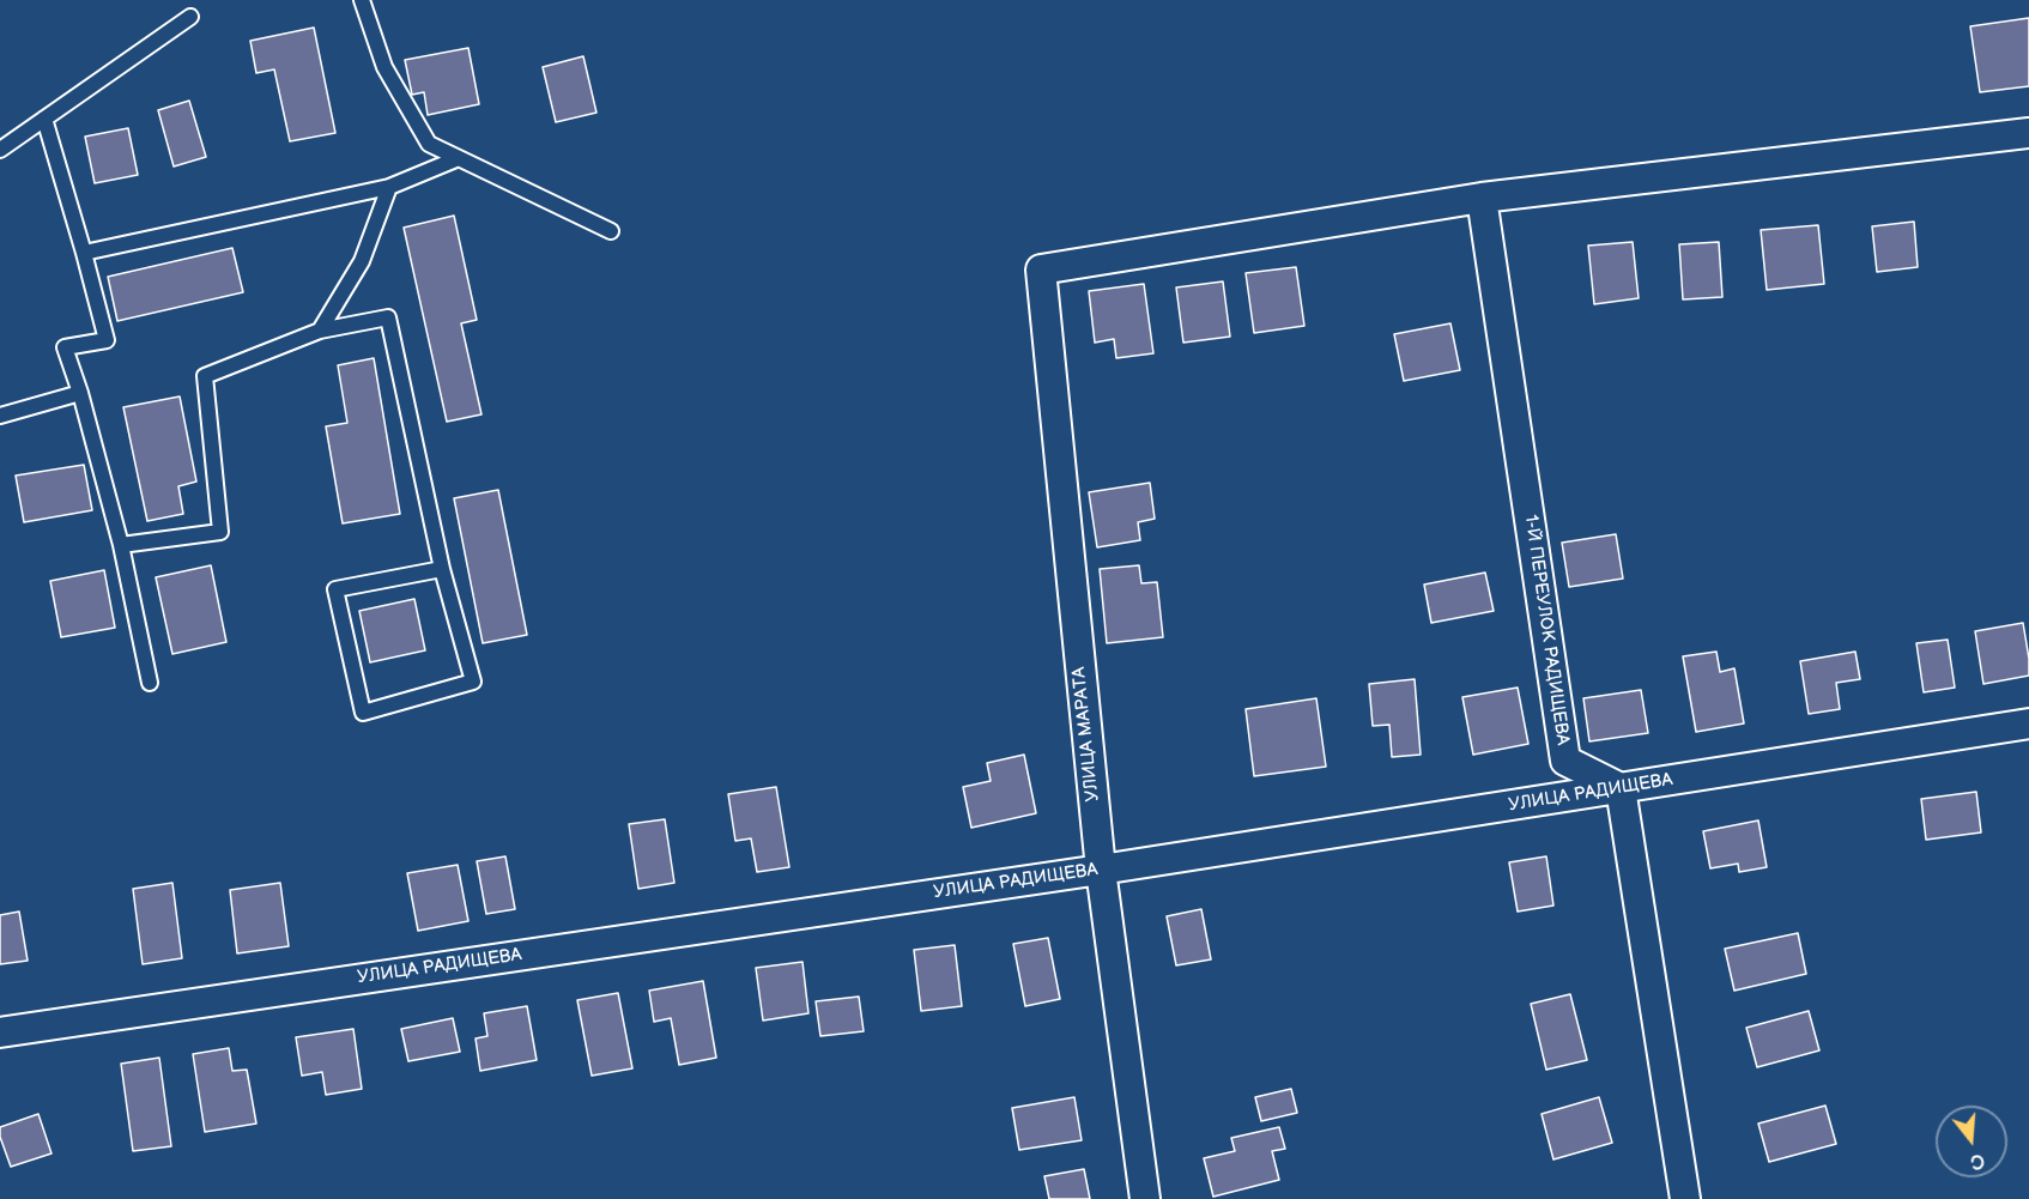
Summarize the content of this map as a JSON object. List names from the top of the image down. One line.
{"streets":{"street":["1-Й ПЕРЕУЛОК РАДИЩЕВА","УЛИЦА МАРАТА","УЛИЦА РАДИЩЕВА"]},"crossings":[["1-Й ПЕРЕУЛОК РАДИЩЕВА","УЛИЦА МАРАТА"],["1-Й ПЕРЕУЛОК РАДИЩЕВА","УЛИЦА РАДИЩЕВА"],["УЛИЦА МАРАТА","УЛИЦА РАДИЩЕВА"]],"north":"bottom"}
